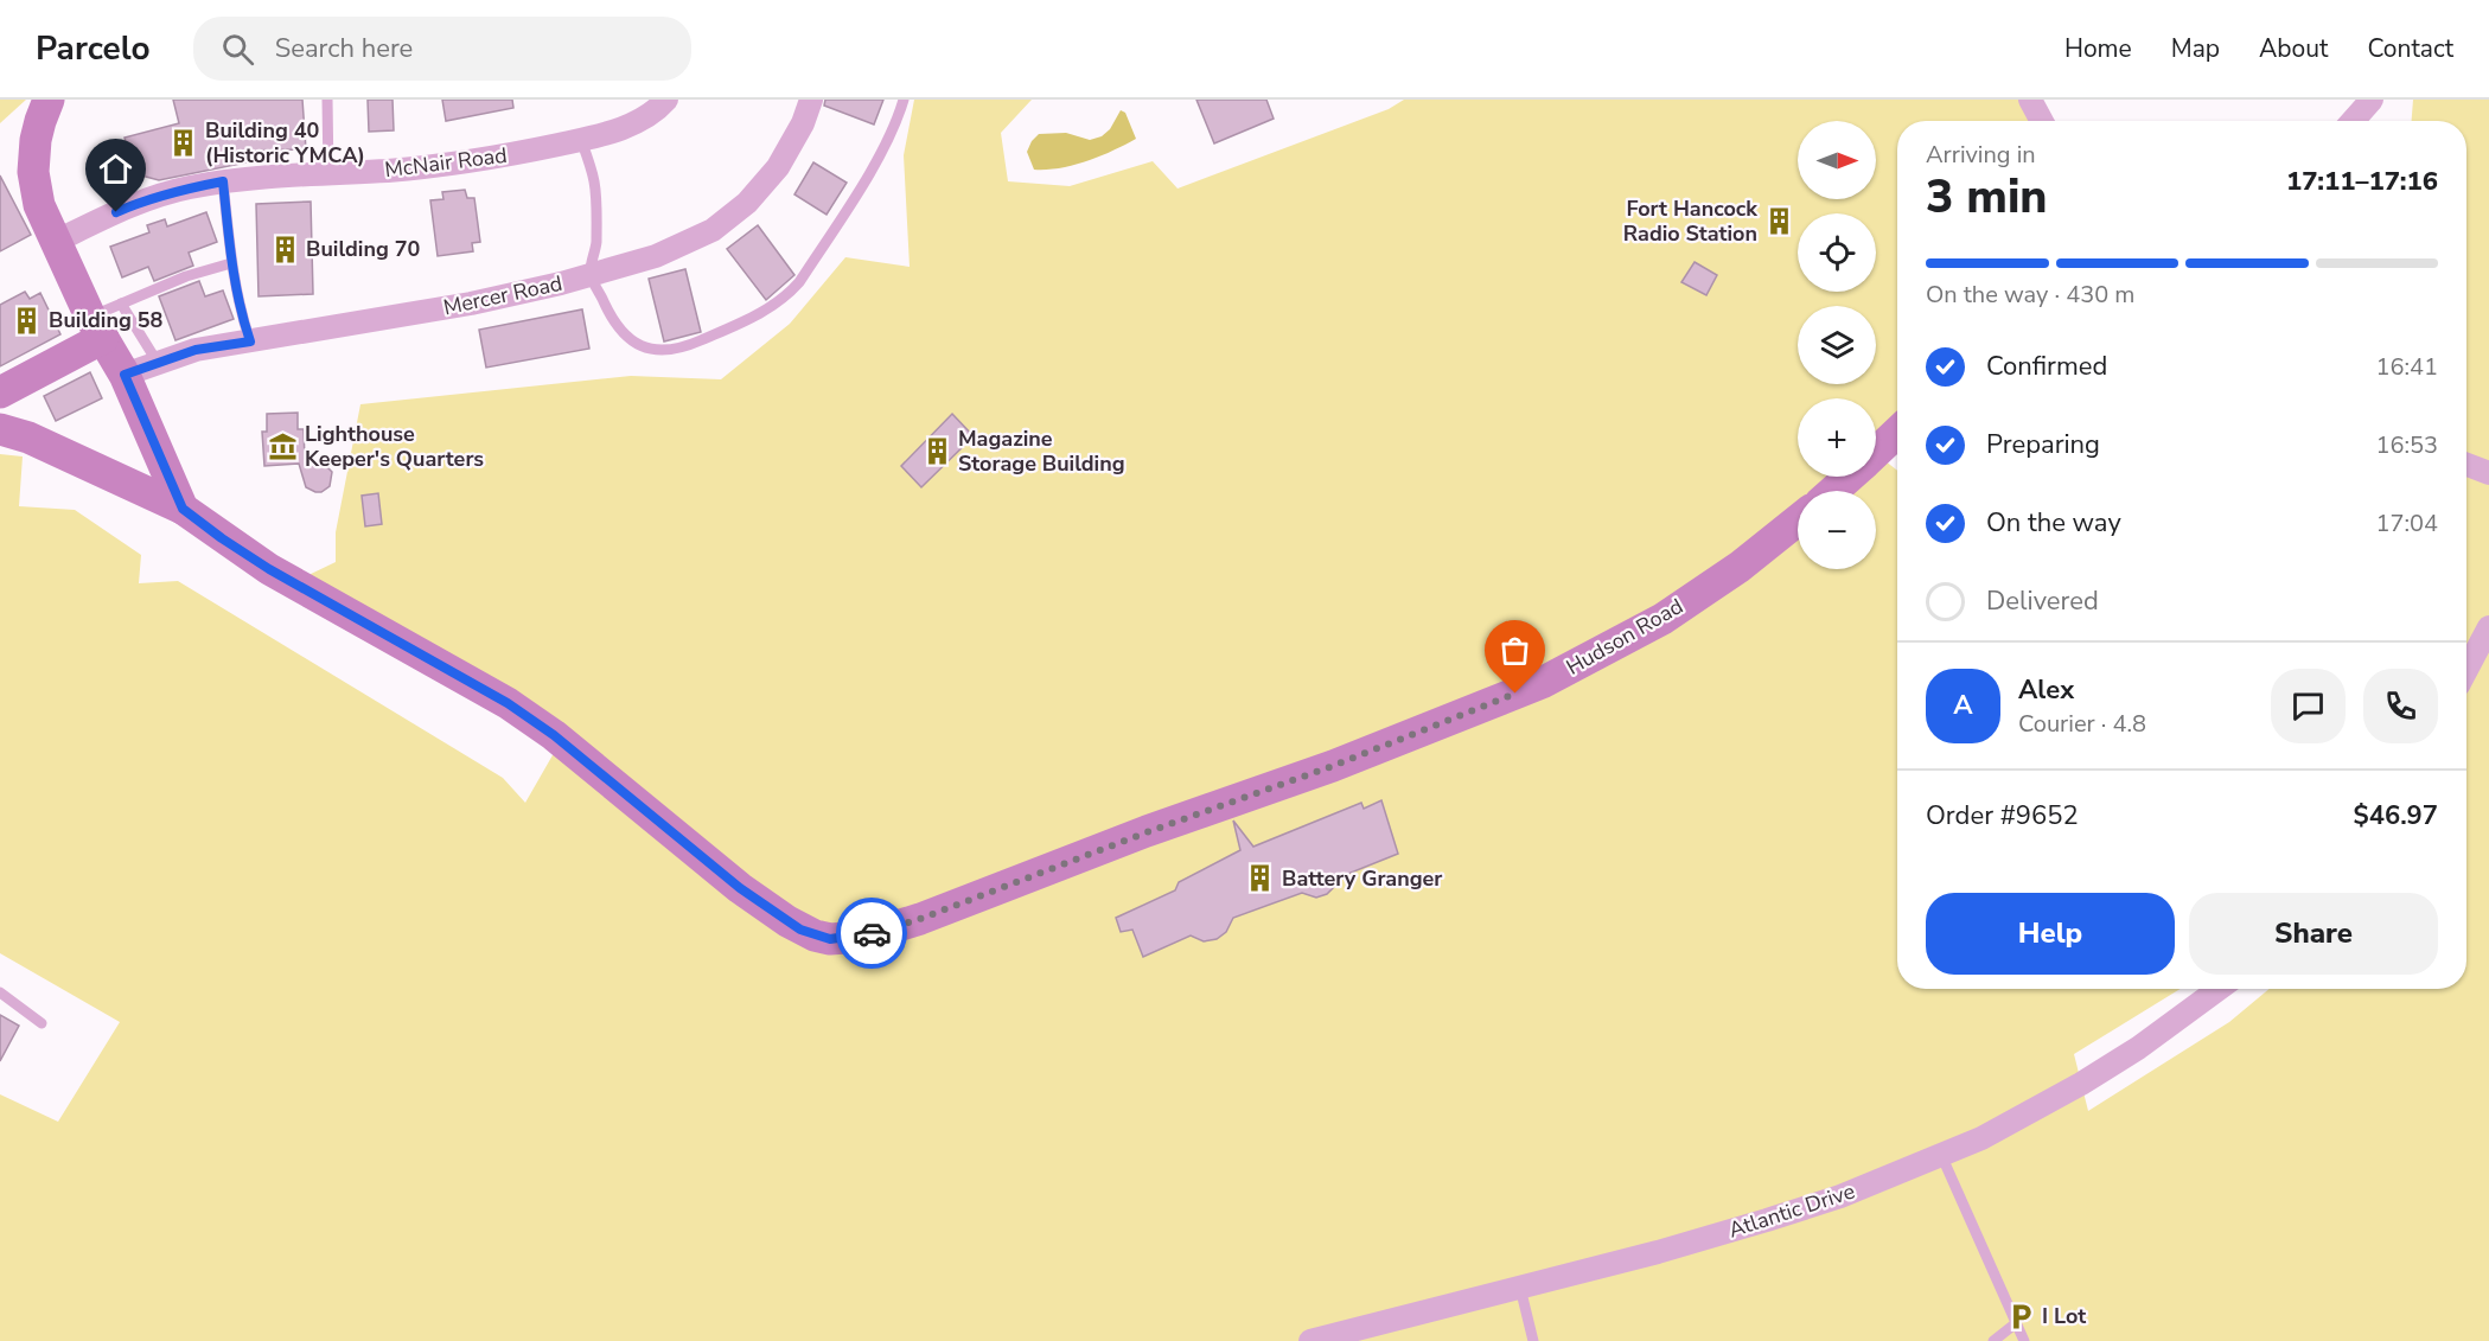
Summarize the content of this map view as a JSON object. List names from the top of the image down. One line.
{"streets":{"street":["McNair Road","Mercer Road","Hudson Road","Atlantic Drive"]},"places":{"building":["Building 40 (Historic YMCA)","Fort Hancock Radio Station","Building 70","Building 58","Magazine Storage Building","Battery Granger"],"museum":["Lighthouse Keeper's Quarters"],"parking":["I Lot"]},"north":"right","page":{"header":"Parcelo","search":"Search here","nav":["Home","Map","About","Contact"],"map_buttons":["+","−"],"heading":["3 min","Arriving in","17:11–17:16"],"panel":["Alex","Courier · 4.8","Order #9652","$46.97"],"bar":"On the way · 430 m","list":[["Confirmed","16:41"],["Preparing","16:53"],["On the way","17:04"],"Delivered"],"round":"A","buttons":["Help","Share"]}}
